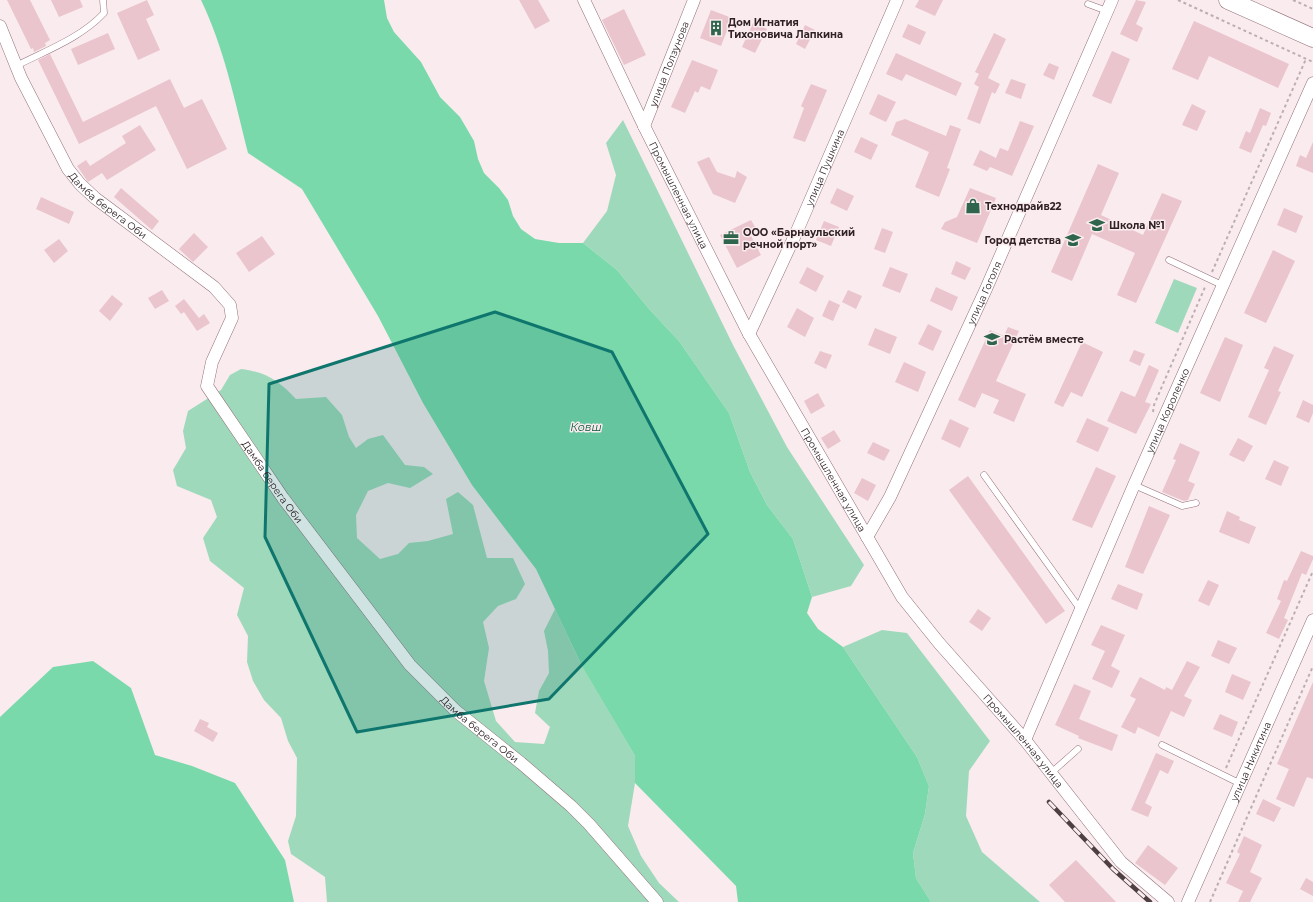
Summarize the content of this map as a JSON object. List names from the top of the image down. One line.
{"streets":{"street":["улица Ползунова","улица Пушкина","Промышленная улица","Дамба берега Оби","улица Гоголя","улица Короленко","улица Никитина"]},"crossings":[["улица Ползунова","Промышленная улица"],["улица Пушкина","Промышленная улица"],["Промышленная улица","улица Гоголя"],["Промышленная улица","улица Короленко"]],"water":["Ковш"],"places":{"building":["Дом Игнатия Тихоновича Лапкина"],"shop":["Технодрайв22"],"school or university":["Школа №1","Город детства","Растём вместе"],"office":["ООО «Барнаульский речной порт»"]}}
